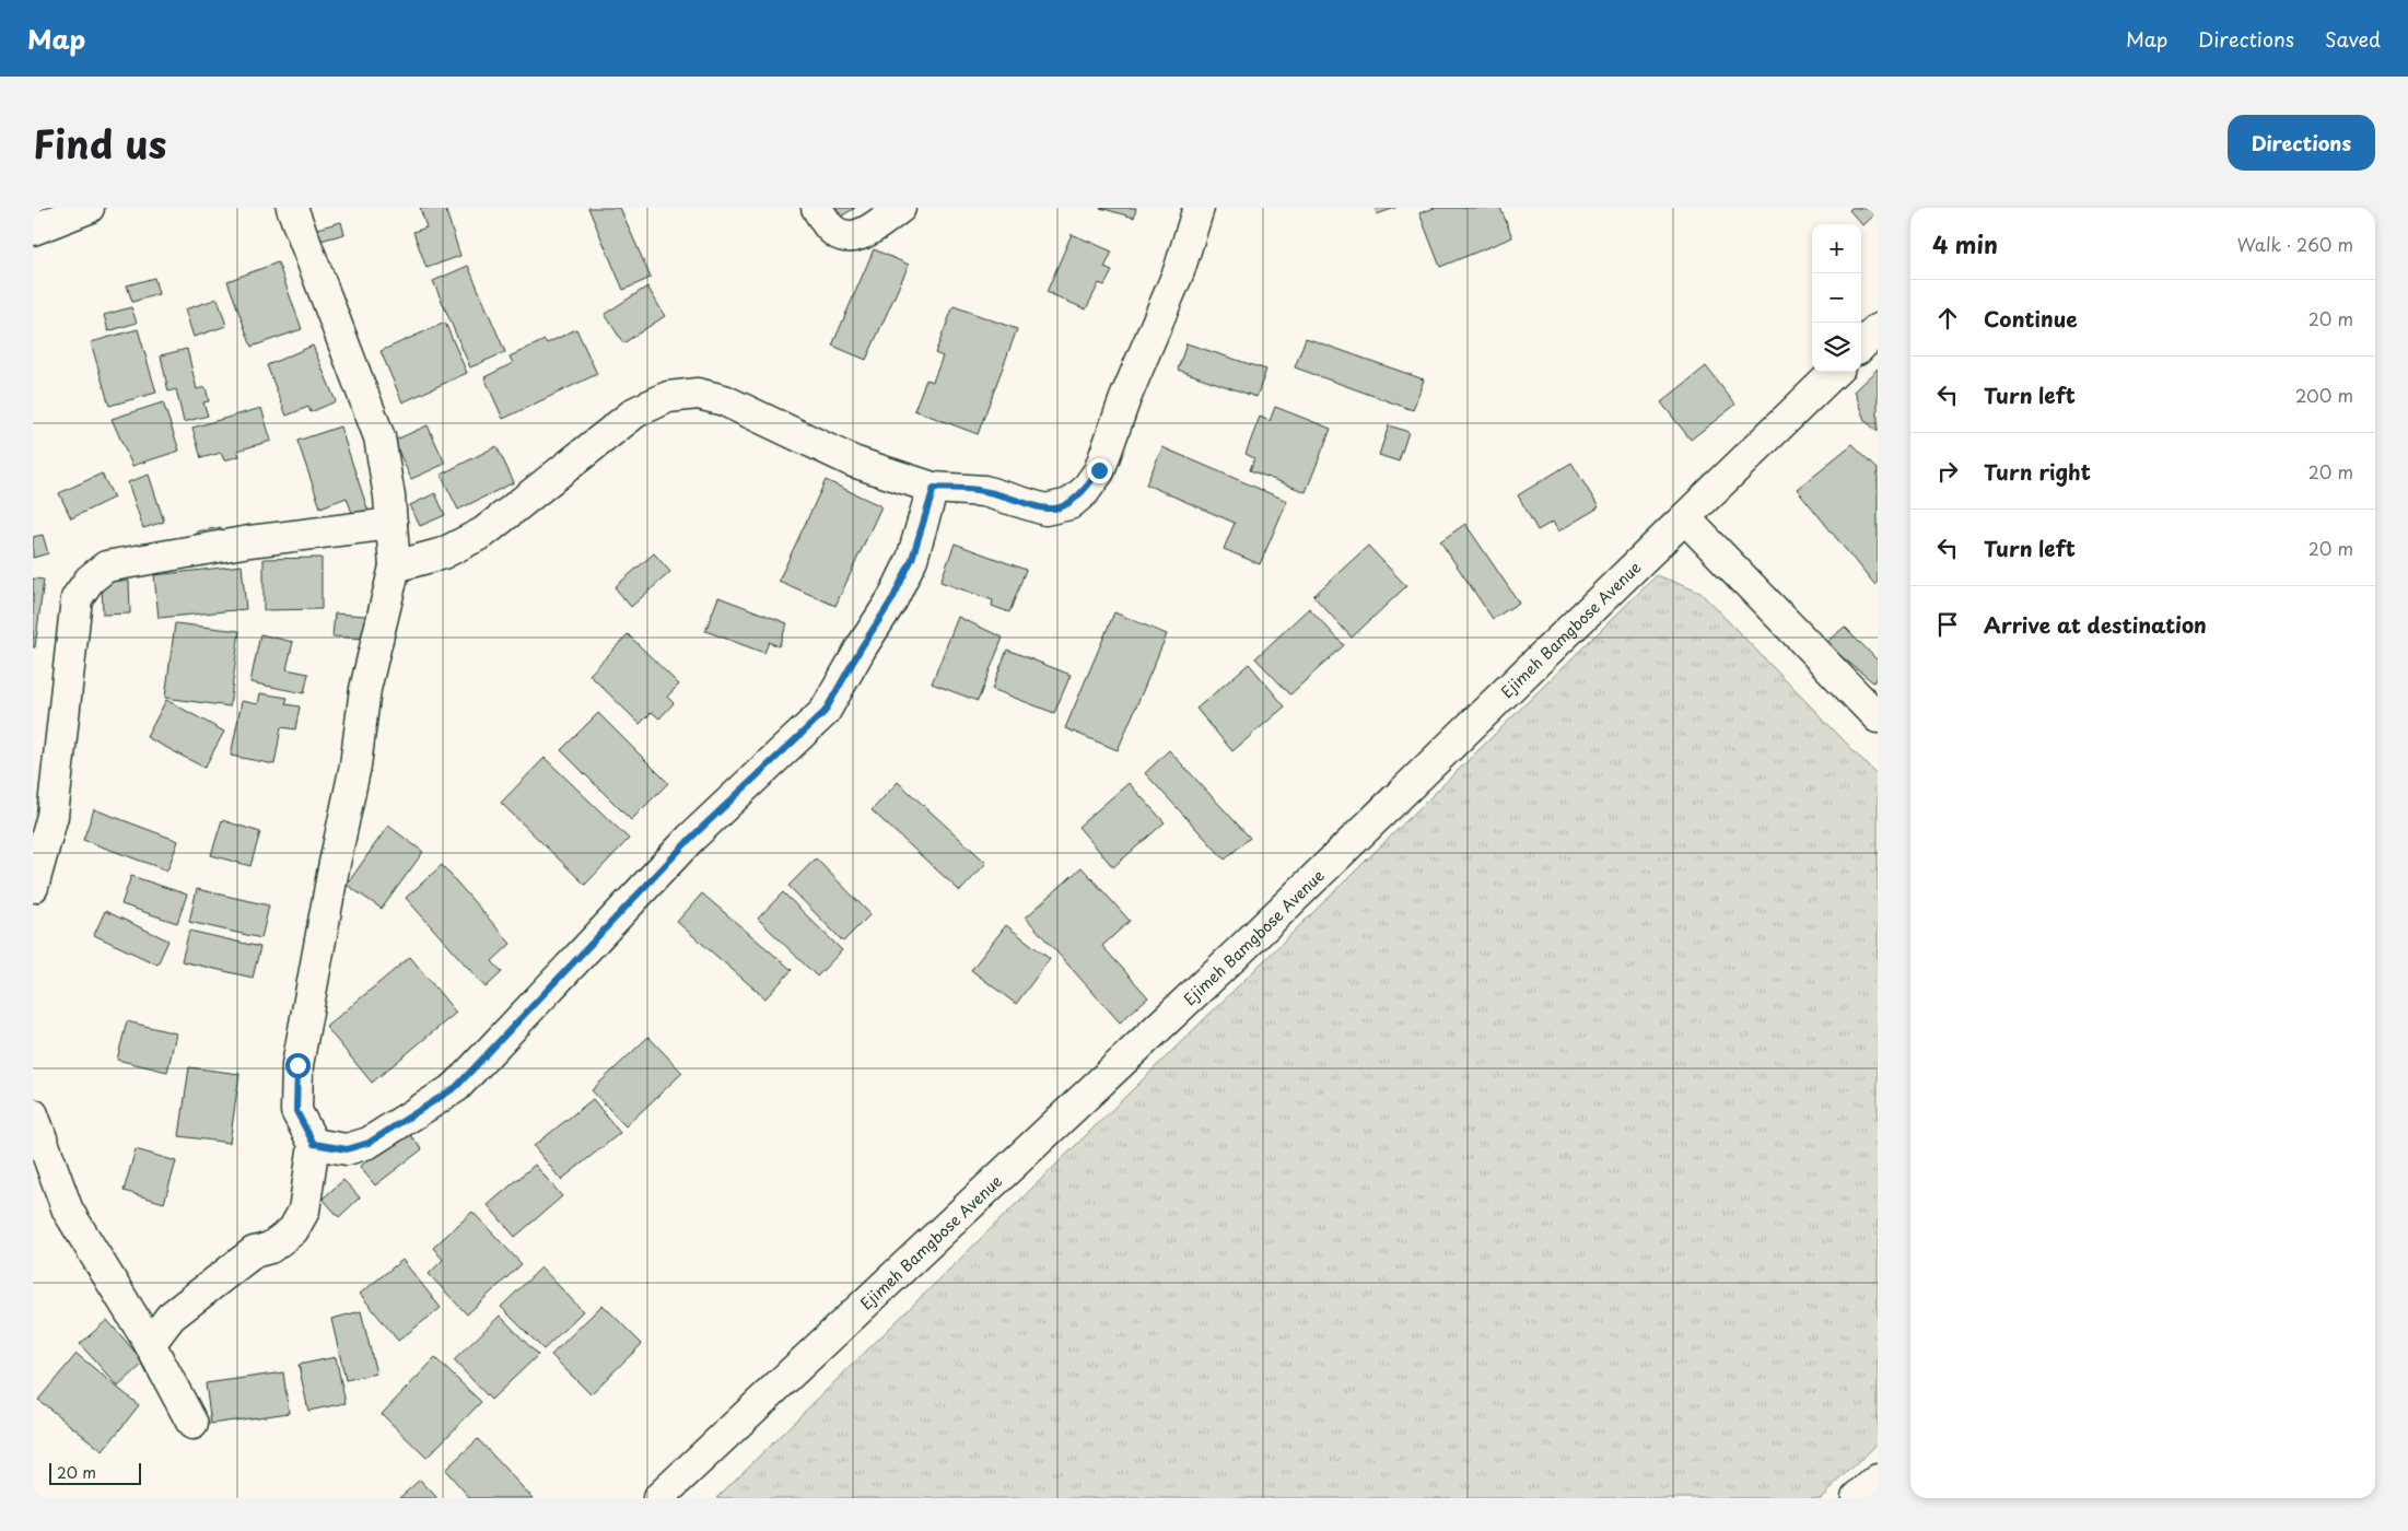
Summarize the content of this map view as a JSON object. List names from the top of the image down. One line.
{"streets":{"street":["Ejimeh Bamgbose Avenue"]},"scale_bar":"20 m","page":{"header":"Map","nav":["Map","Directions","Saved"],"title":"Find us","buttons":"Directions","heading":["4 min","Walk · 260 m"],"map_buttons":["+","−"],"list":[["Continue","20 m"],["Turn left","200 m"],["Turn right","20 m"],["Turn left","20 m"],"Arrive at destination"],"scale":"20 m"}}
